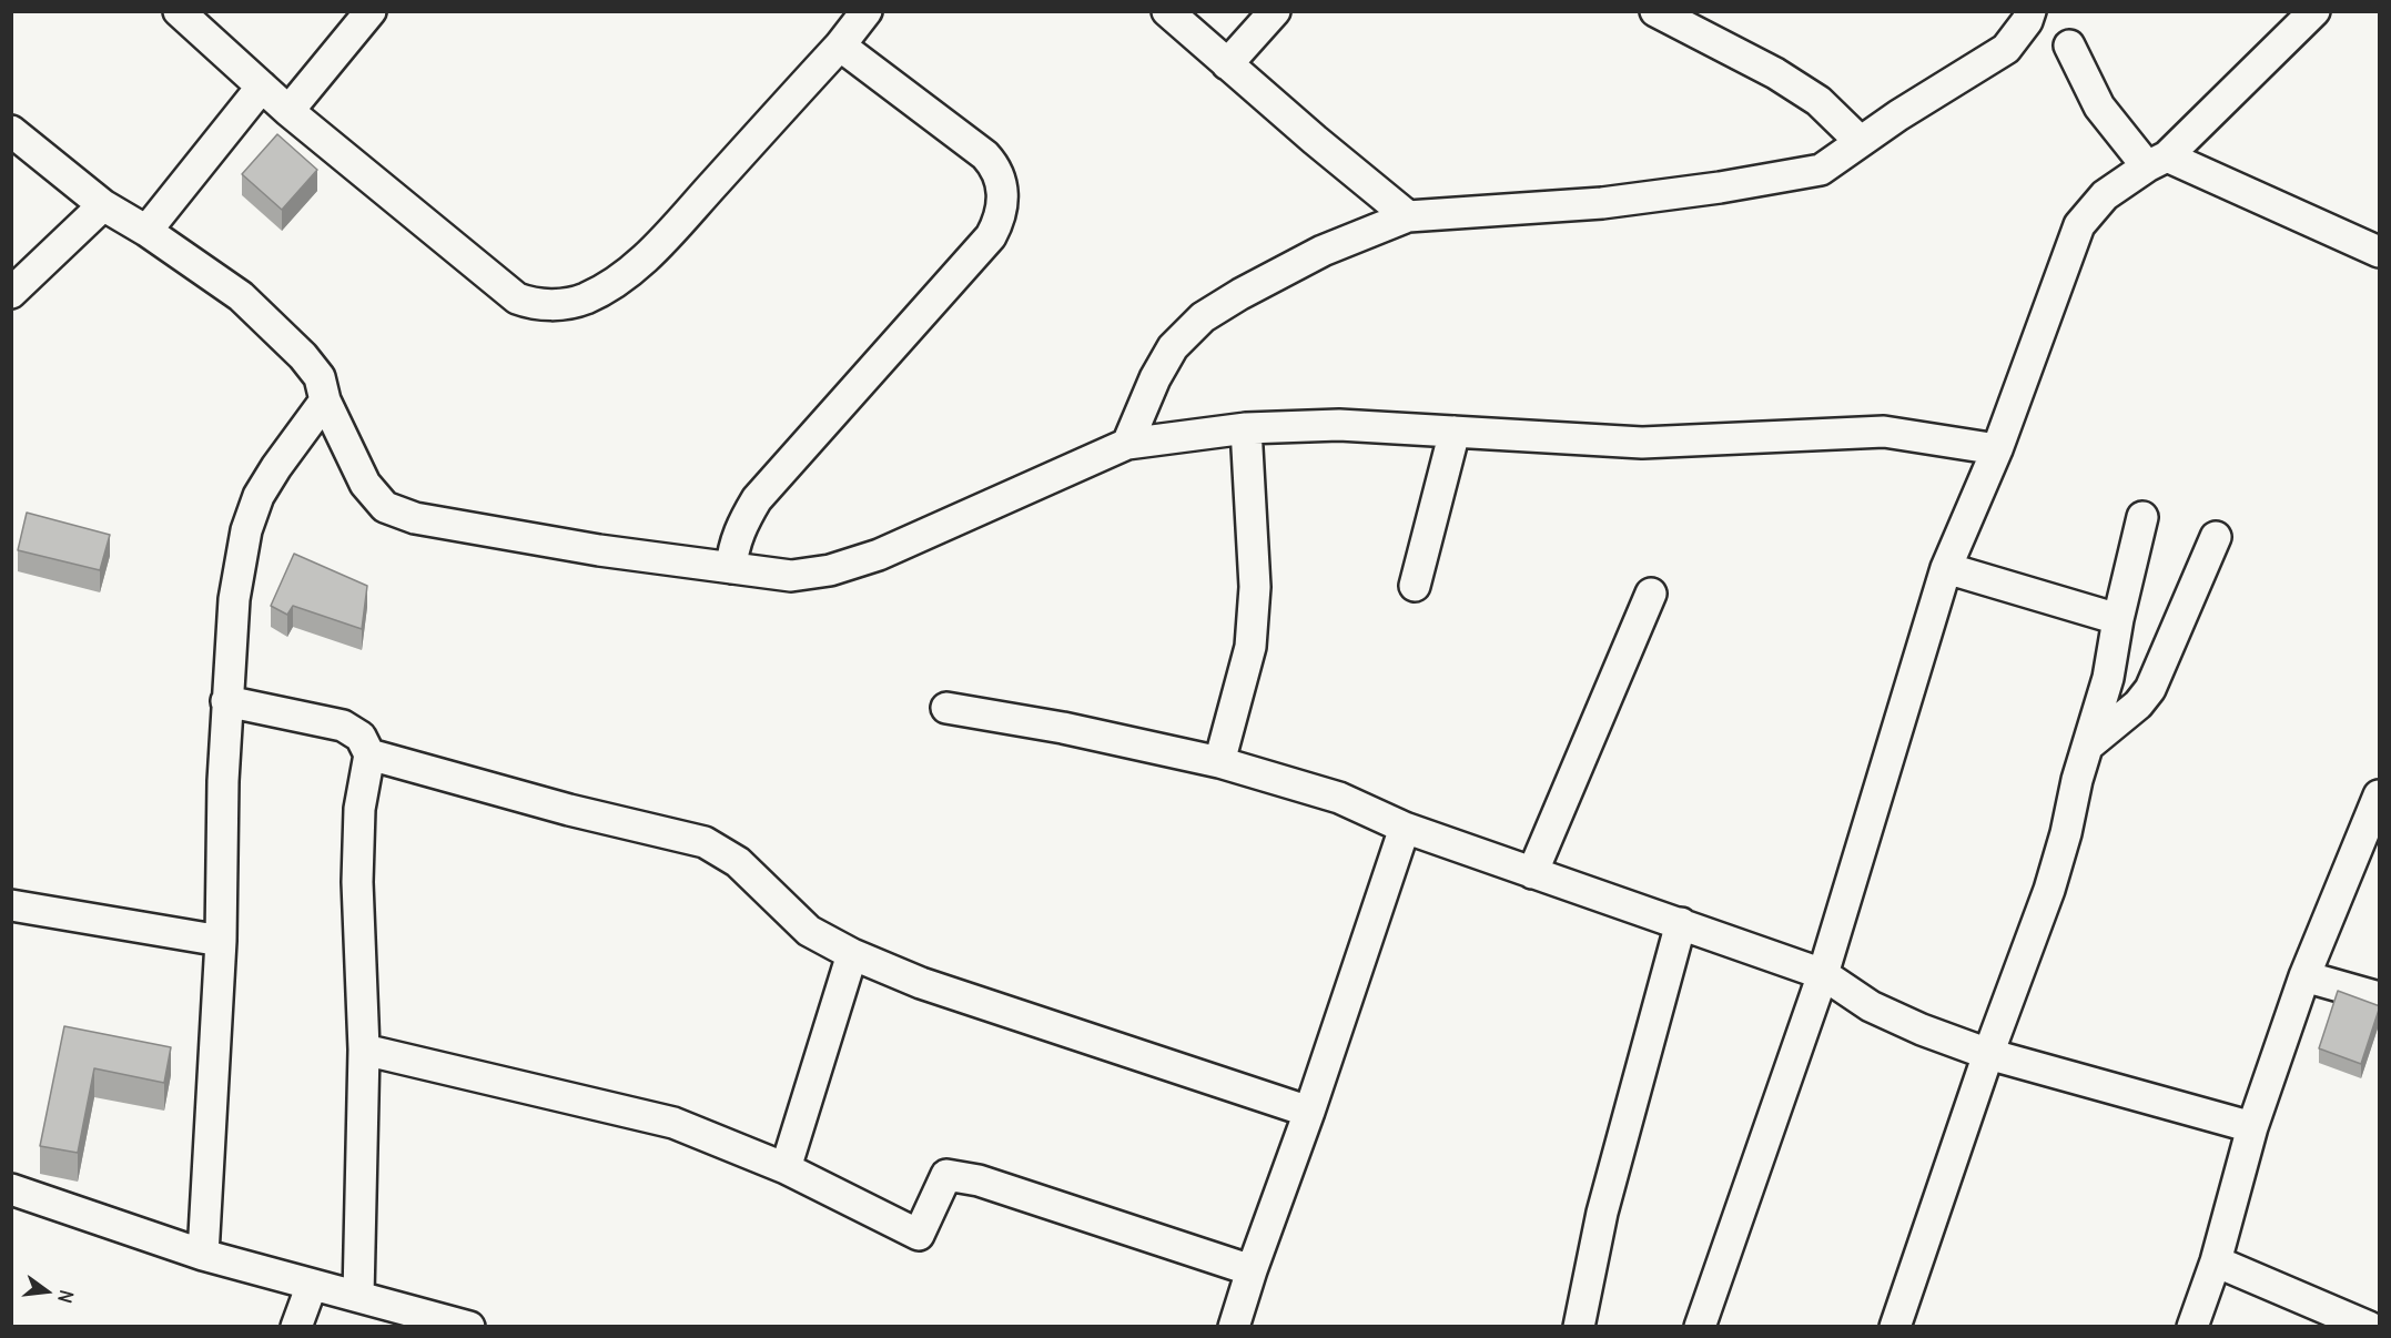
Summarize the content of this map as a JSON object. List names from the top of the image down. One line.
{"north":"right"}
